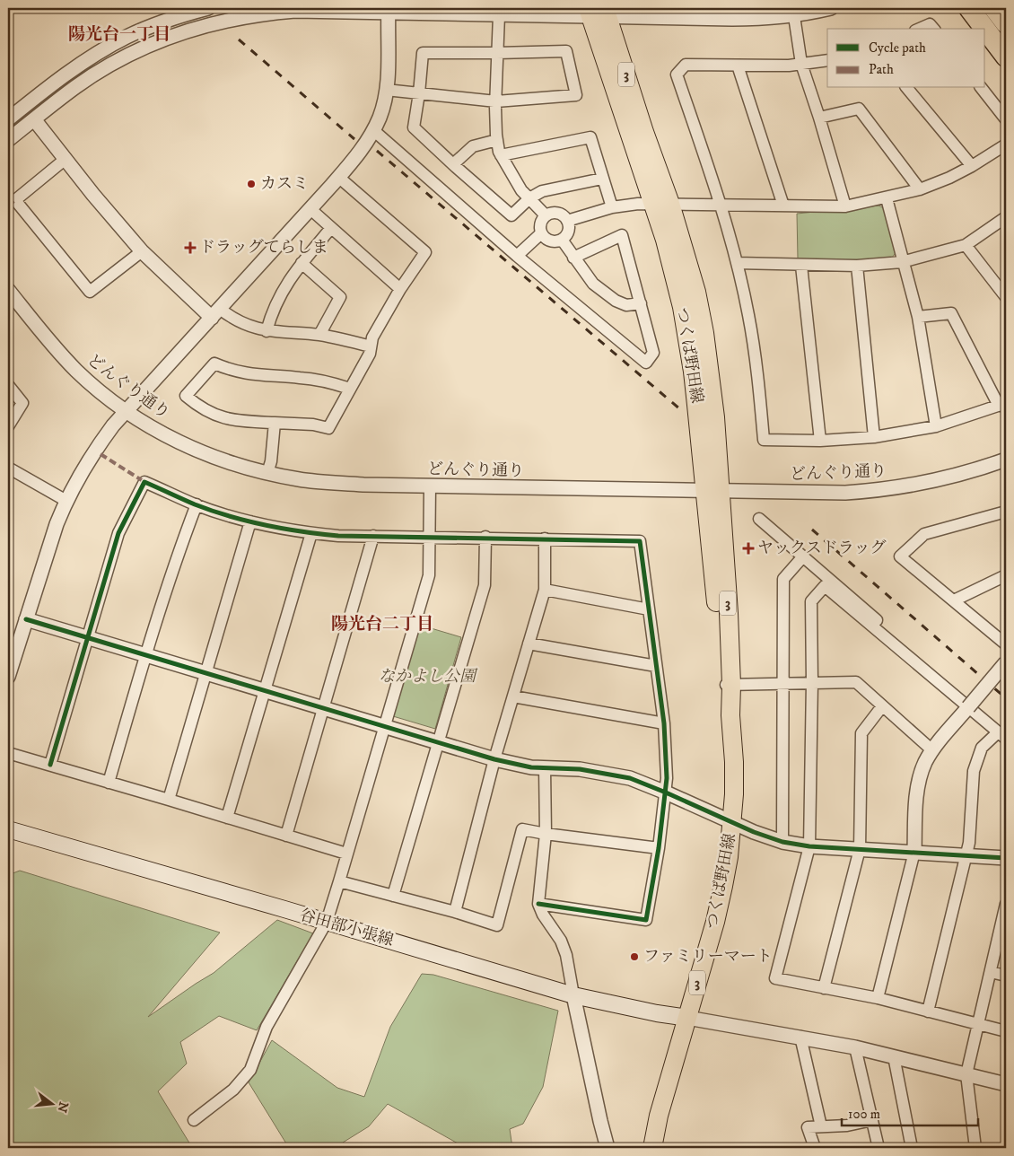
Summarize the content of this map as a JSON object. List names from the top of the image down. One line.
{"streets":{"main road":["3","つくば野田線","谷田部小張線"],"street":["どんぐり通り"]},"crossings":[["つくば野田線","どんぐり通り"],["つくば野田線","谷田部小張線"]],"districts":["陽光台一丁目","陽光台二丁目"],"parks":["なかよし公園"],"places":{"other":["カスミ","ファミリーマート"],"health":["ドラッグてらしま","ヤックスドラッグ"]},"legend":["Cycle path","Path"],"scale_bar":"100 m","north":"right"}
